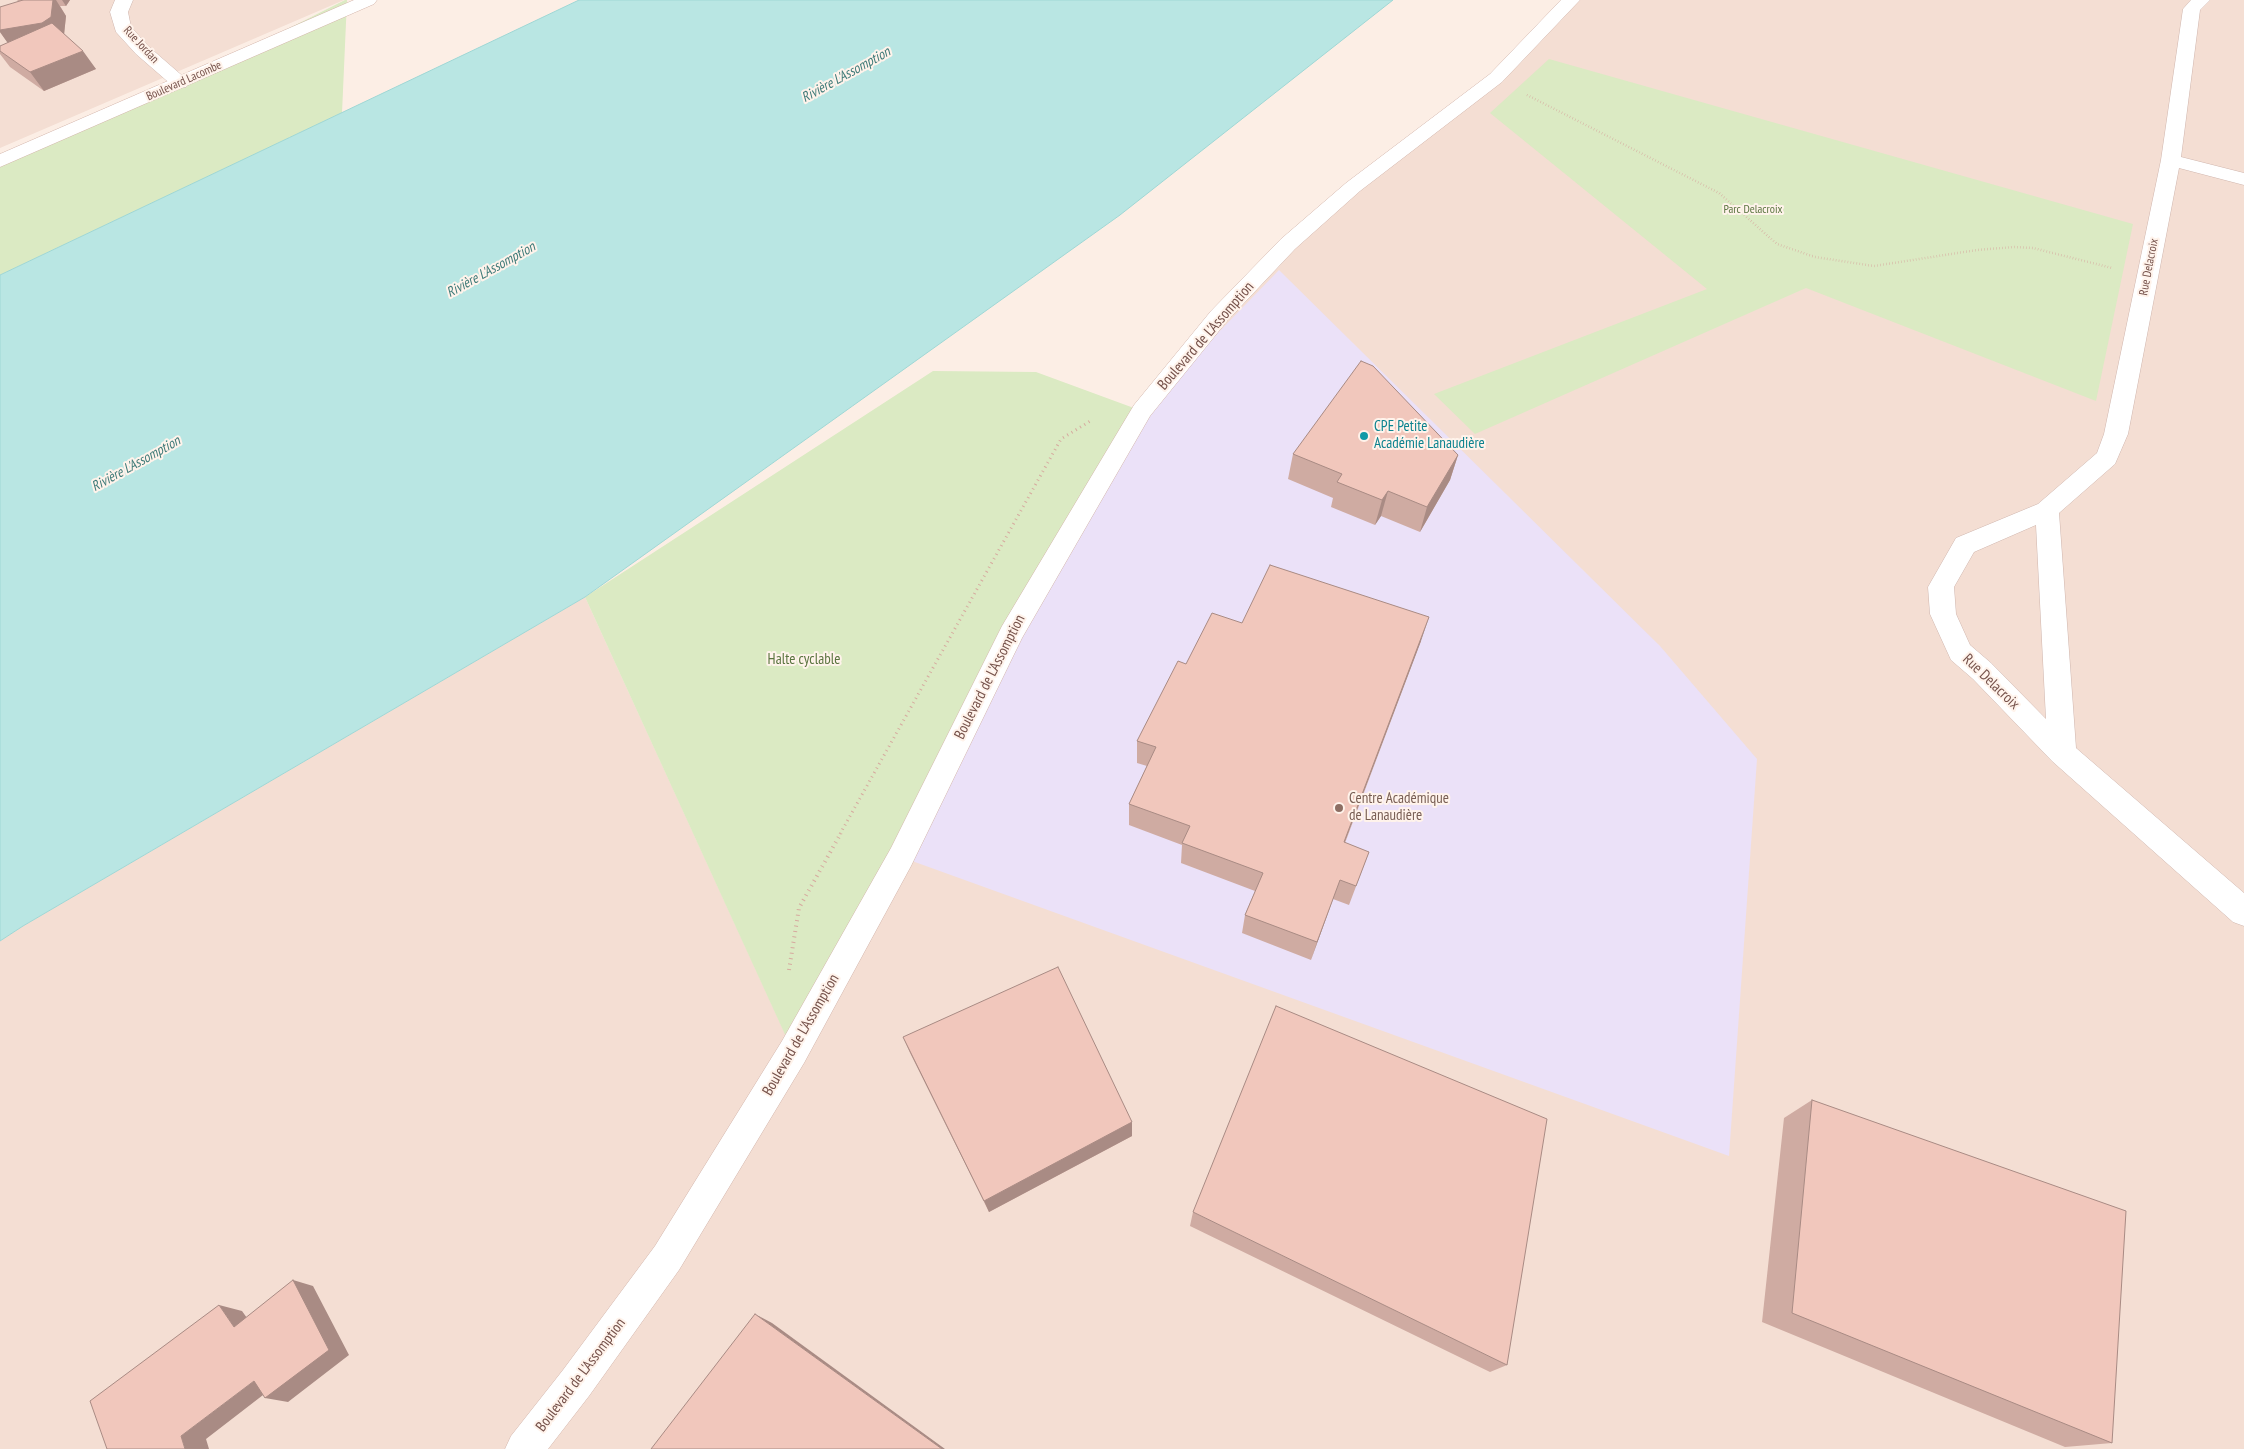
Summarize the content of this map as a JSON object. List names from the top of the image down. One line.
{"streets":{"street":["Rue Jordan","Boulevard Lacombe","Rue Delacroix","Boulevard de L'Assomption"]},"crossings":[["Rue Jordan","Boulevard Lacombe"]],"water":["Rivière L'Assomption"],"parks":["Parc Delacroix","Halte cyclable"],"places":["CPE Petite Académie Lanaudière","Centre Académique de Lanaudière"]}
